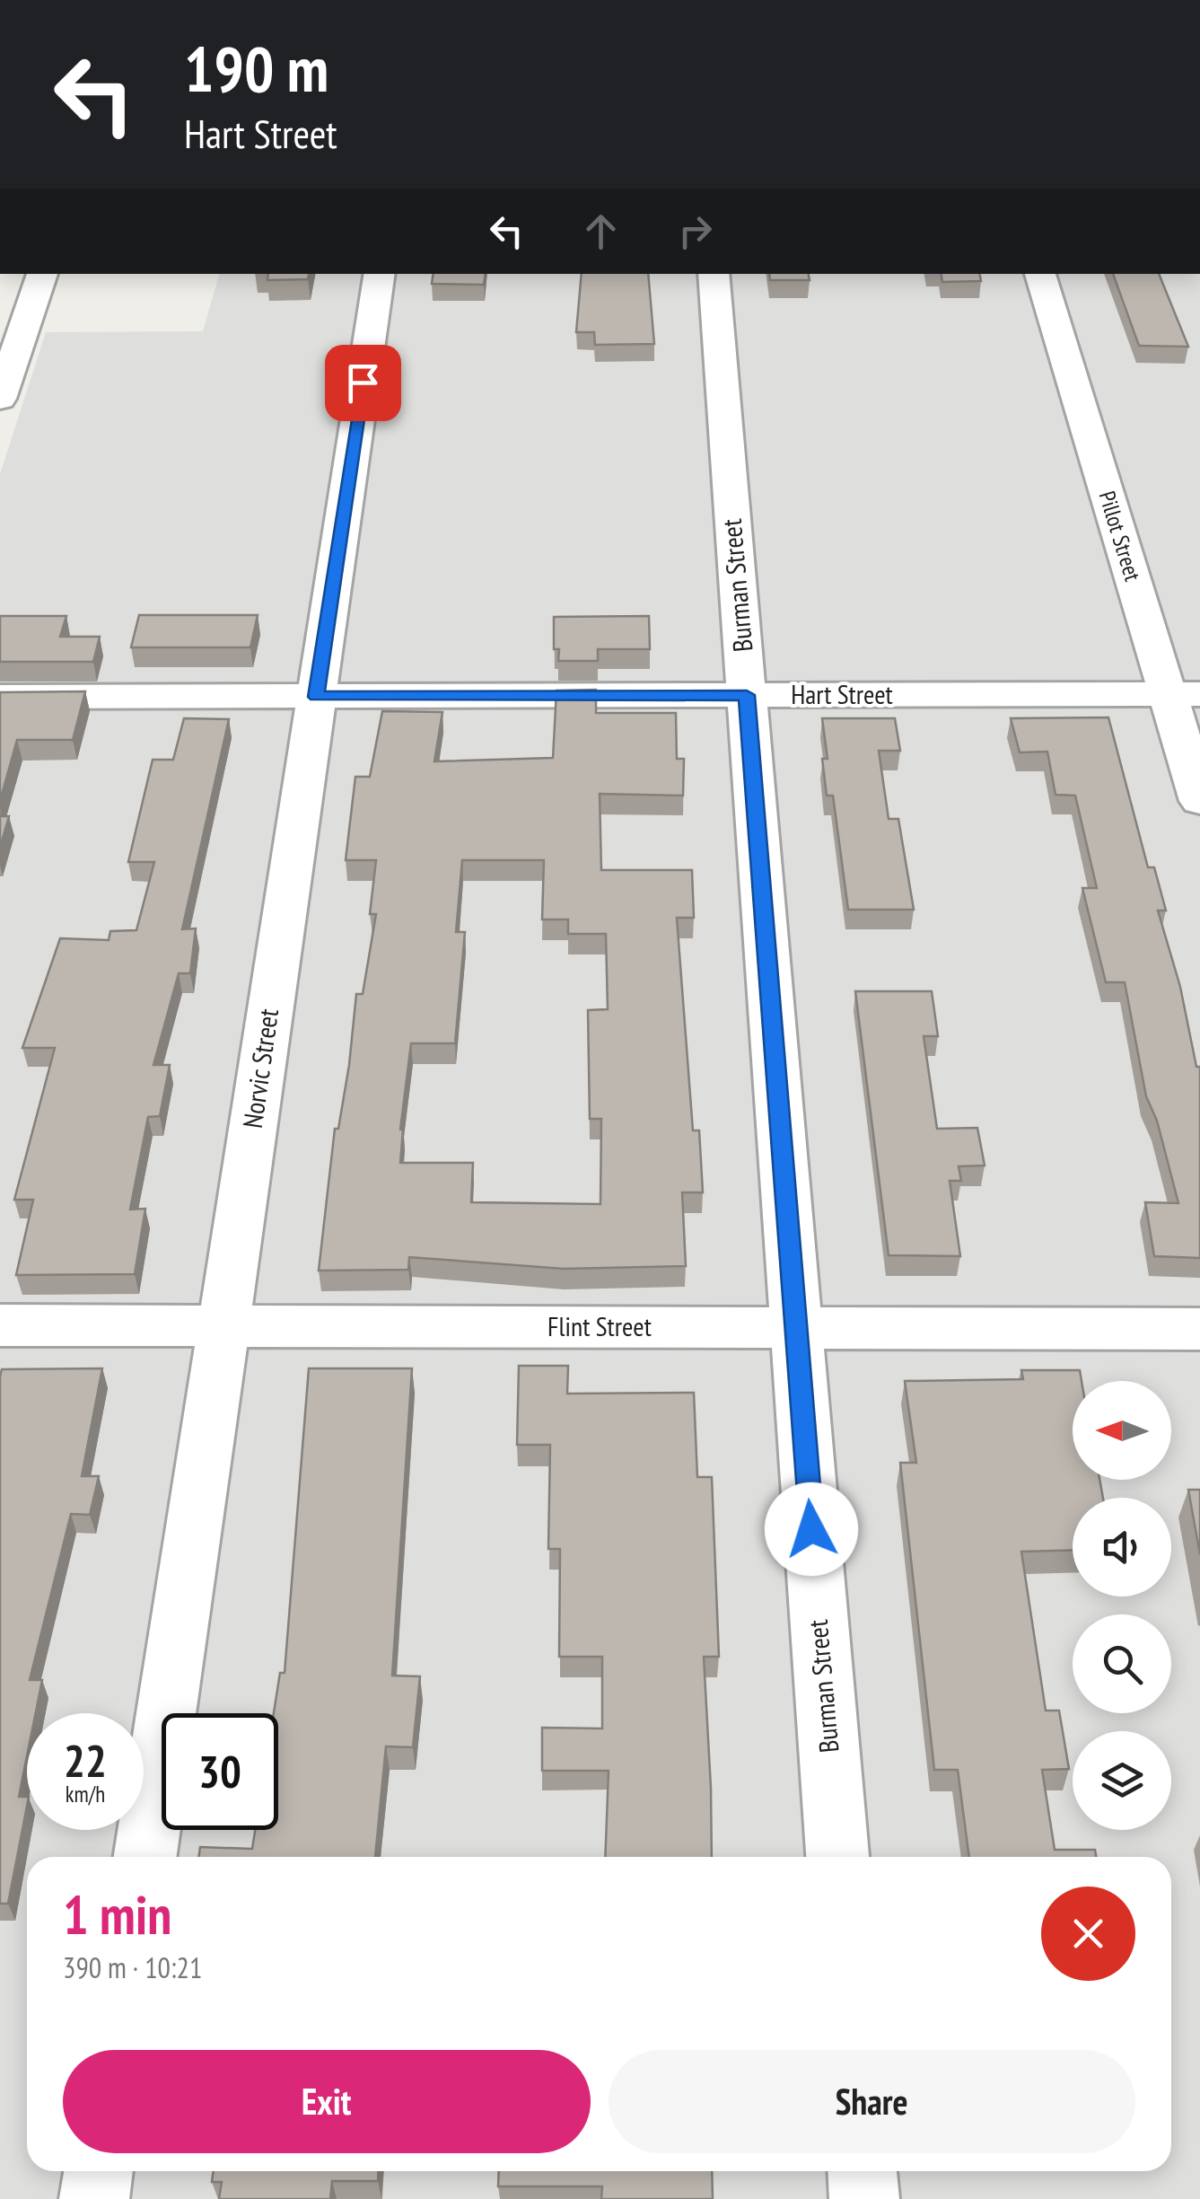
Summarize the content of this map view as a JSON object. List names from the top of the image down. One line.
{"streets":{"street":["Pillot Street","Burman Street","Hart Street","Norvic Street","Flint Street"]},"crossings":[["Pillot Street","Hart Street"],["Burman Street","Hart Street"],["Burman Street","Flint Street"],["Hart Street","Norvic Street"],["Norvic Street","Flint Street"]],"north":"left","page":{"turn":["190 m","Hart Street"],"speed":"22 km/h","limit":"30","heading":["1 min","390 m · 10:21"],"buttons":["Exit","Share"]}}
